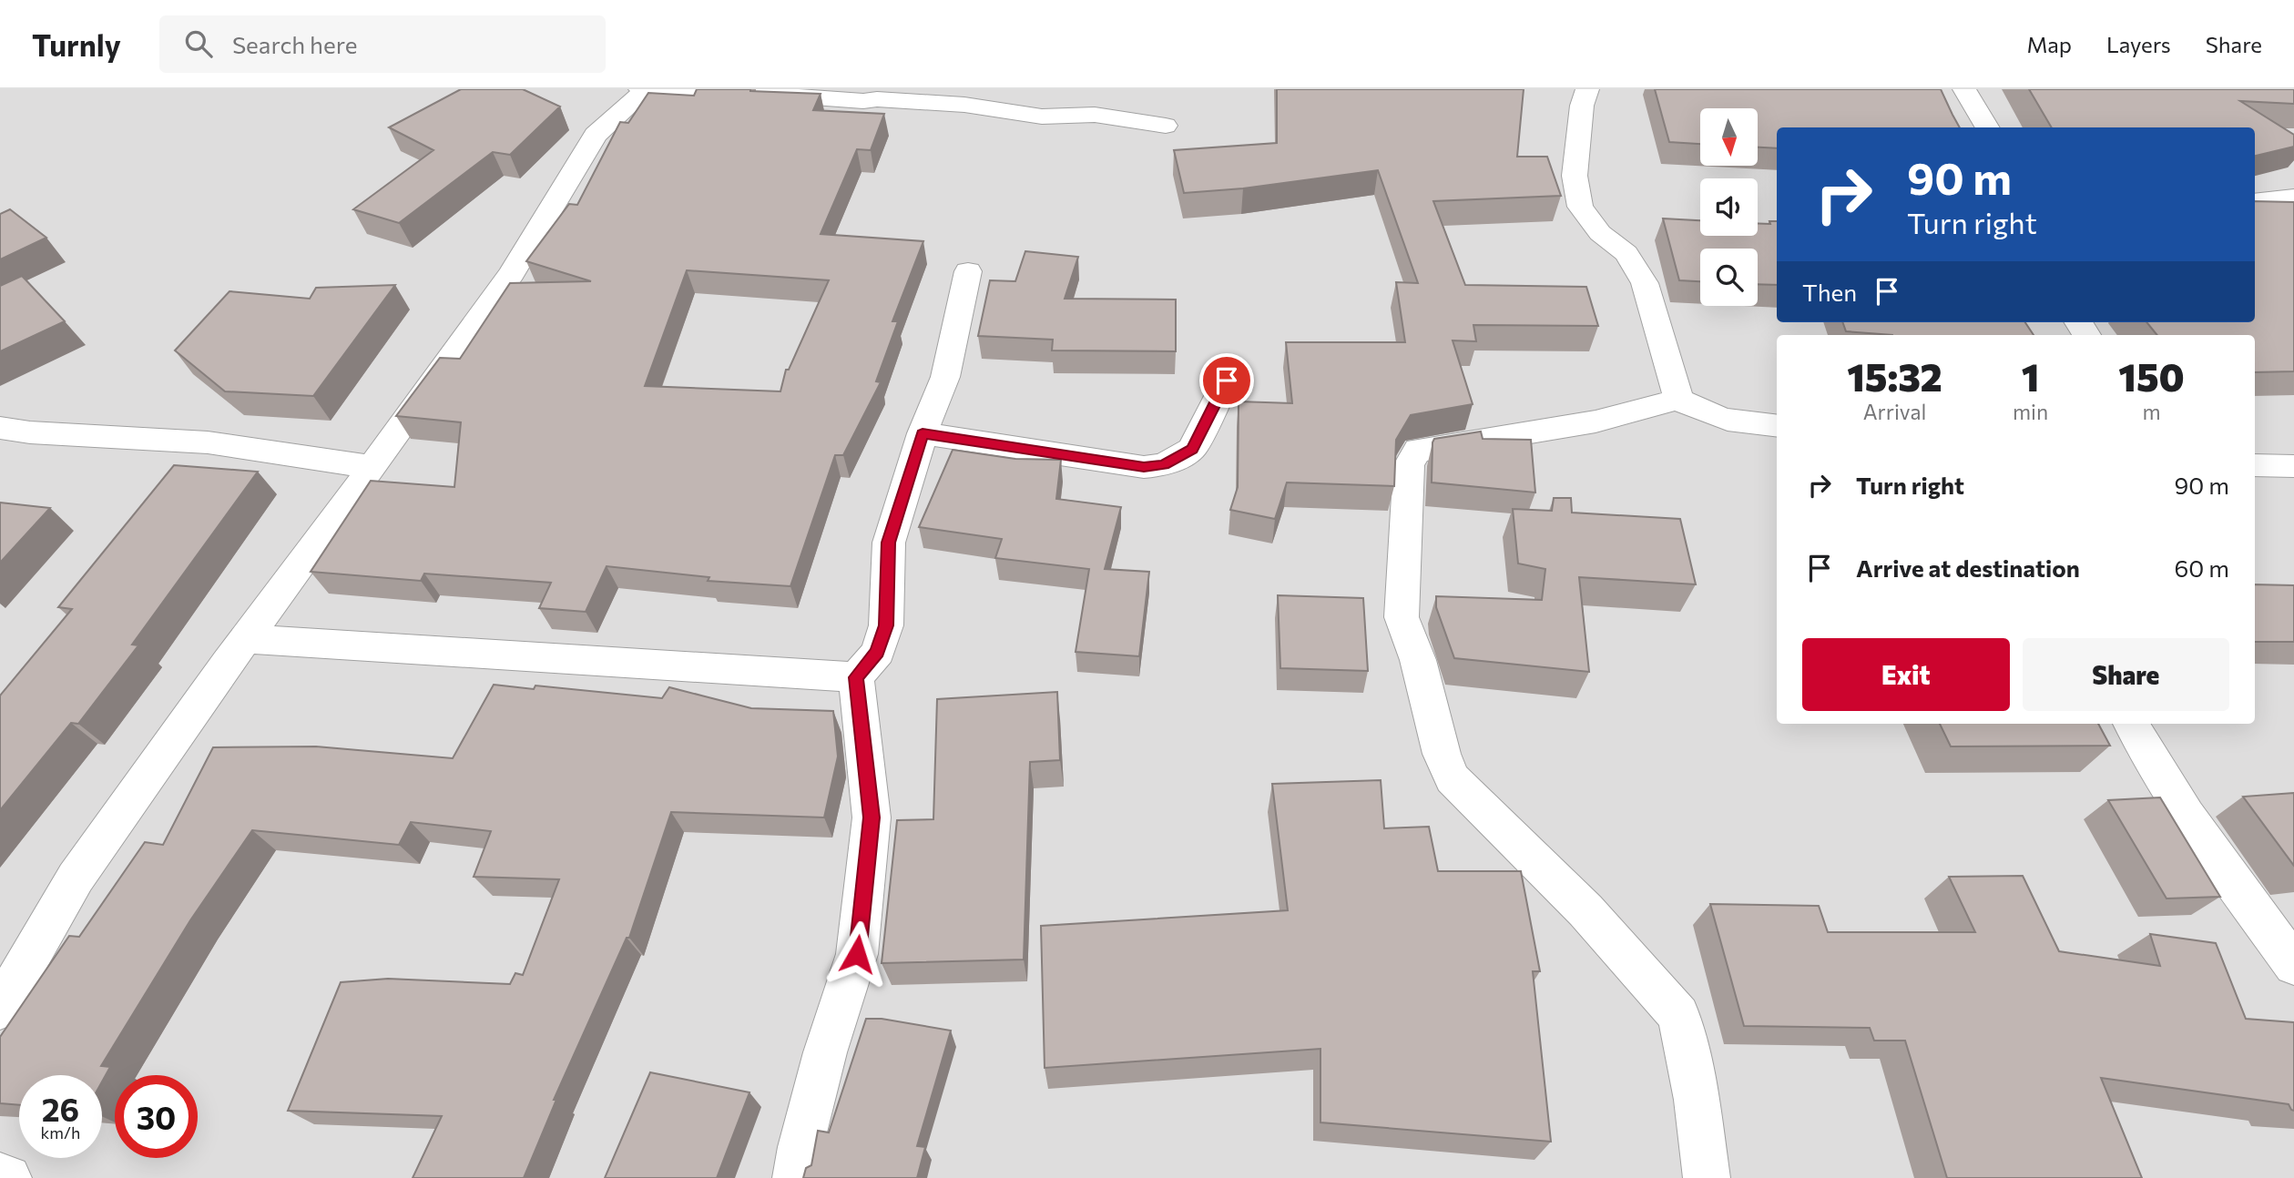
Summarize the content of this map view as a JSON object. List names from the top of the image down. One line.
{"north":"bottom","page":{"header":"Turnly","search":"Search here","nav":["Map","Layers","Share"],"turn":["90 m","Turn right"],"then":"Then","eta":["15:32","Arrival","1","min","150","m"],"list":[{"name":"Turn right","value":"90 m"},{"name":"Arrive at destination","value":"60 m"}],"buttons":["Exit","Share"],"speed":"26 km/h","limit":"30"}}
